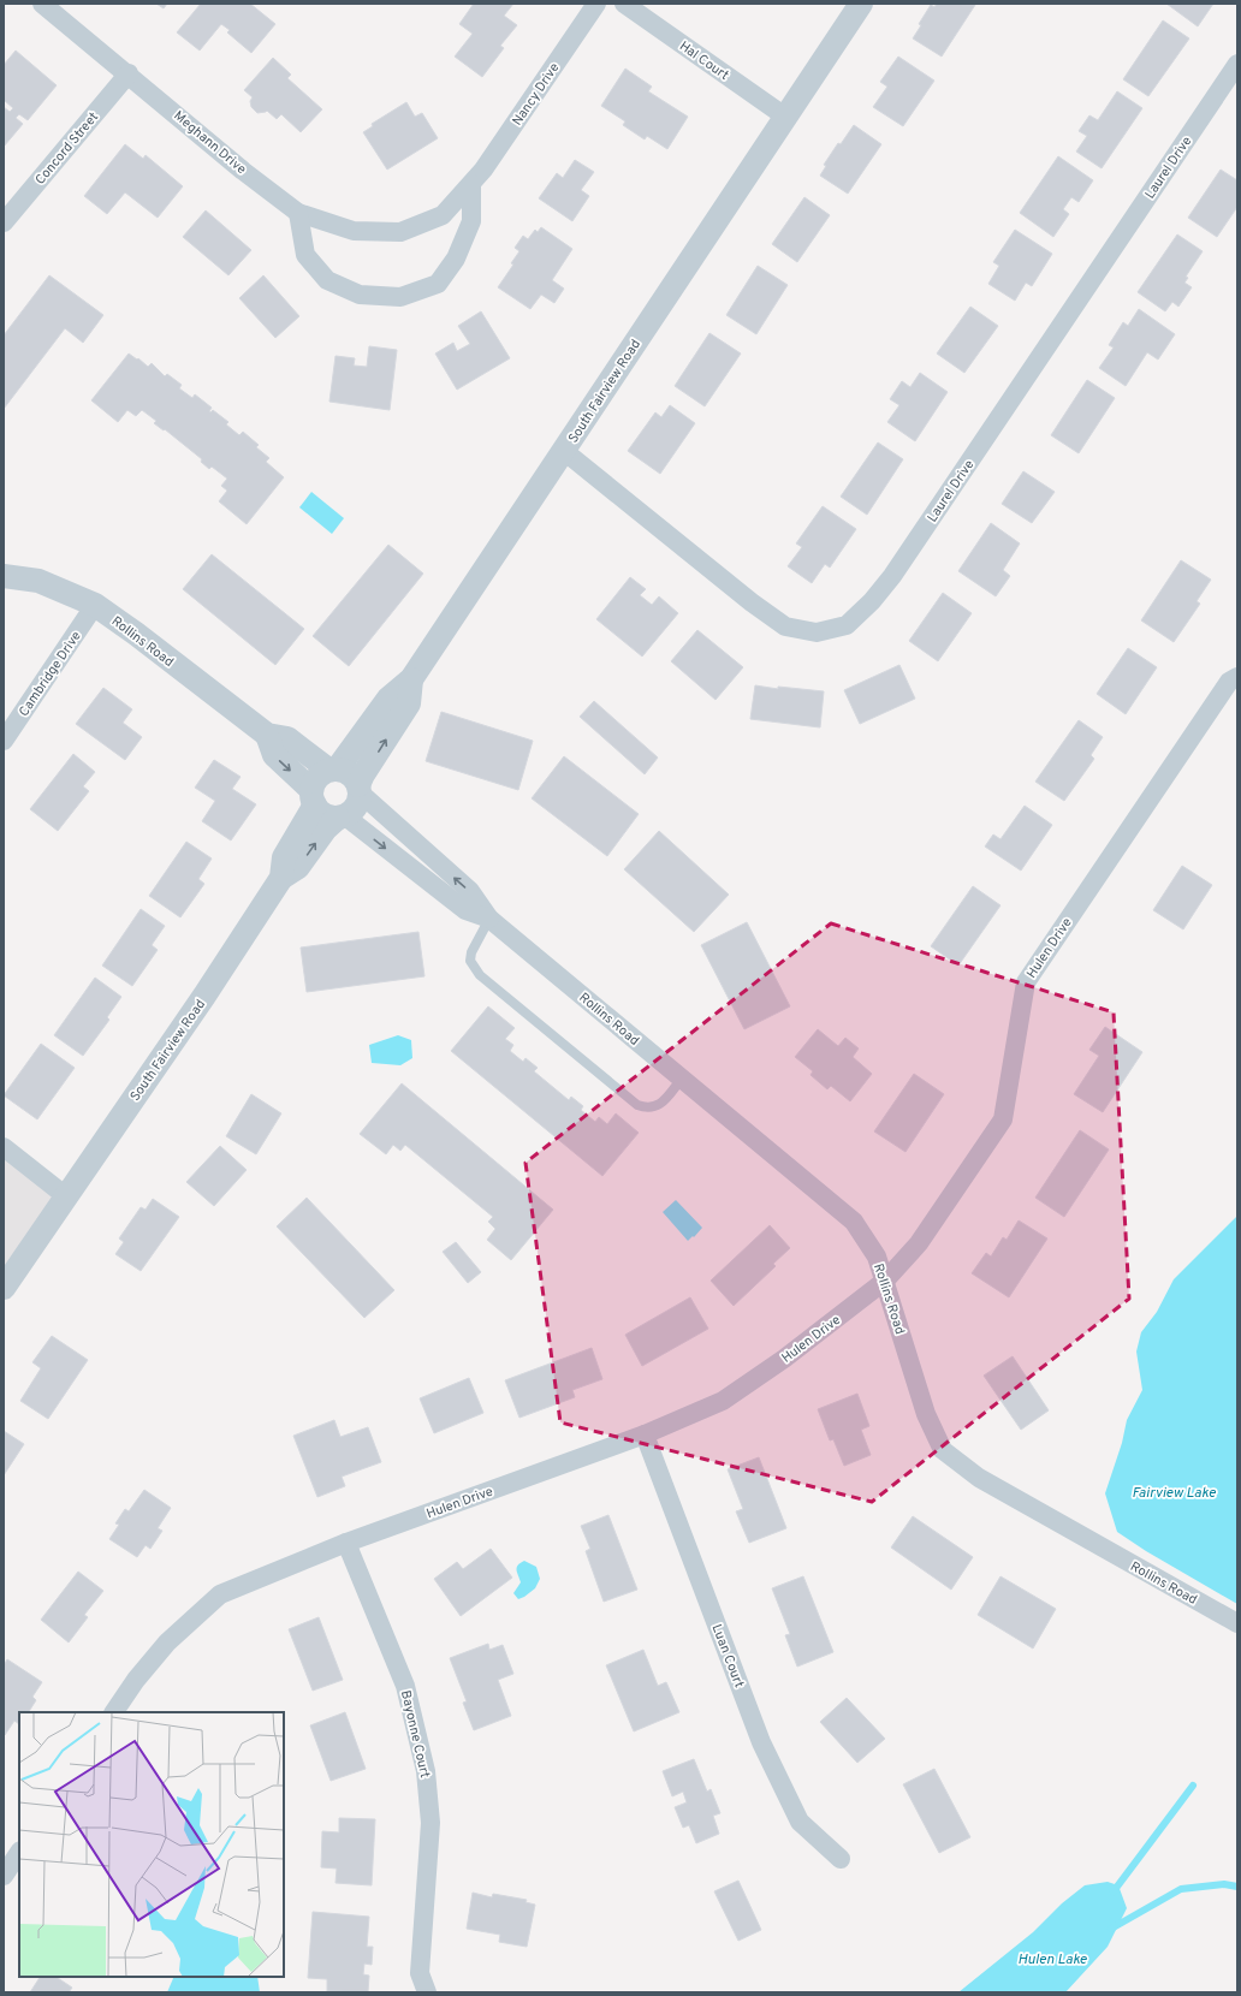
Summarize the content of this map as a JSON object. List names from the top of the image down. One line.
{"streets":{"street":["Hal Court","Nancy Drive","Meghann Drive","Concord Street","Laurel Drive","South Fairview Road","Rollins Road","Cambridge Drive","Hulen Drive","Luan Court","Bayonne Court"]},"crossings":[["Hal Court","South Fairview Road"],["Nancy Drive","Meghann Drive"],["Meghann Drive","Concord Street"],["Laurel Drive","South Fairview Road"],["South Fairview Road","Rollins Road"],["Rollins Road","Cambridge Drive"],["Rollins Road","Hulen Drive"],["Hulen Drive","Luan Court"],["Hulen Drive","Bayonne Court"]],"water":["Fairview Lake","Hulen Lake"]}
